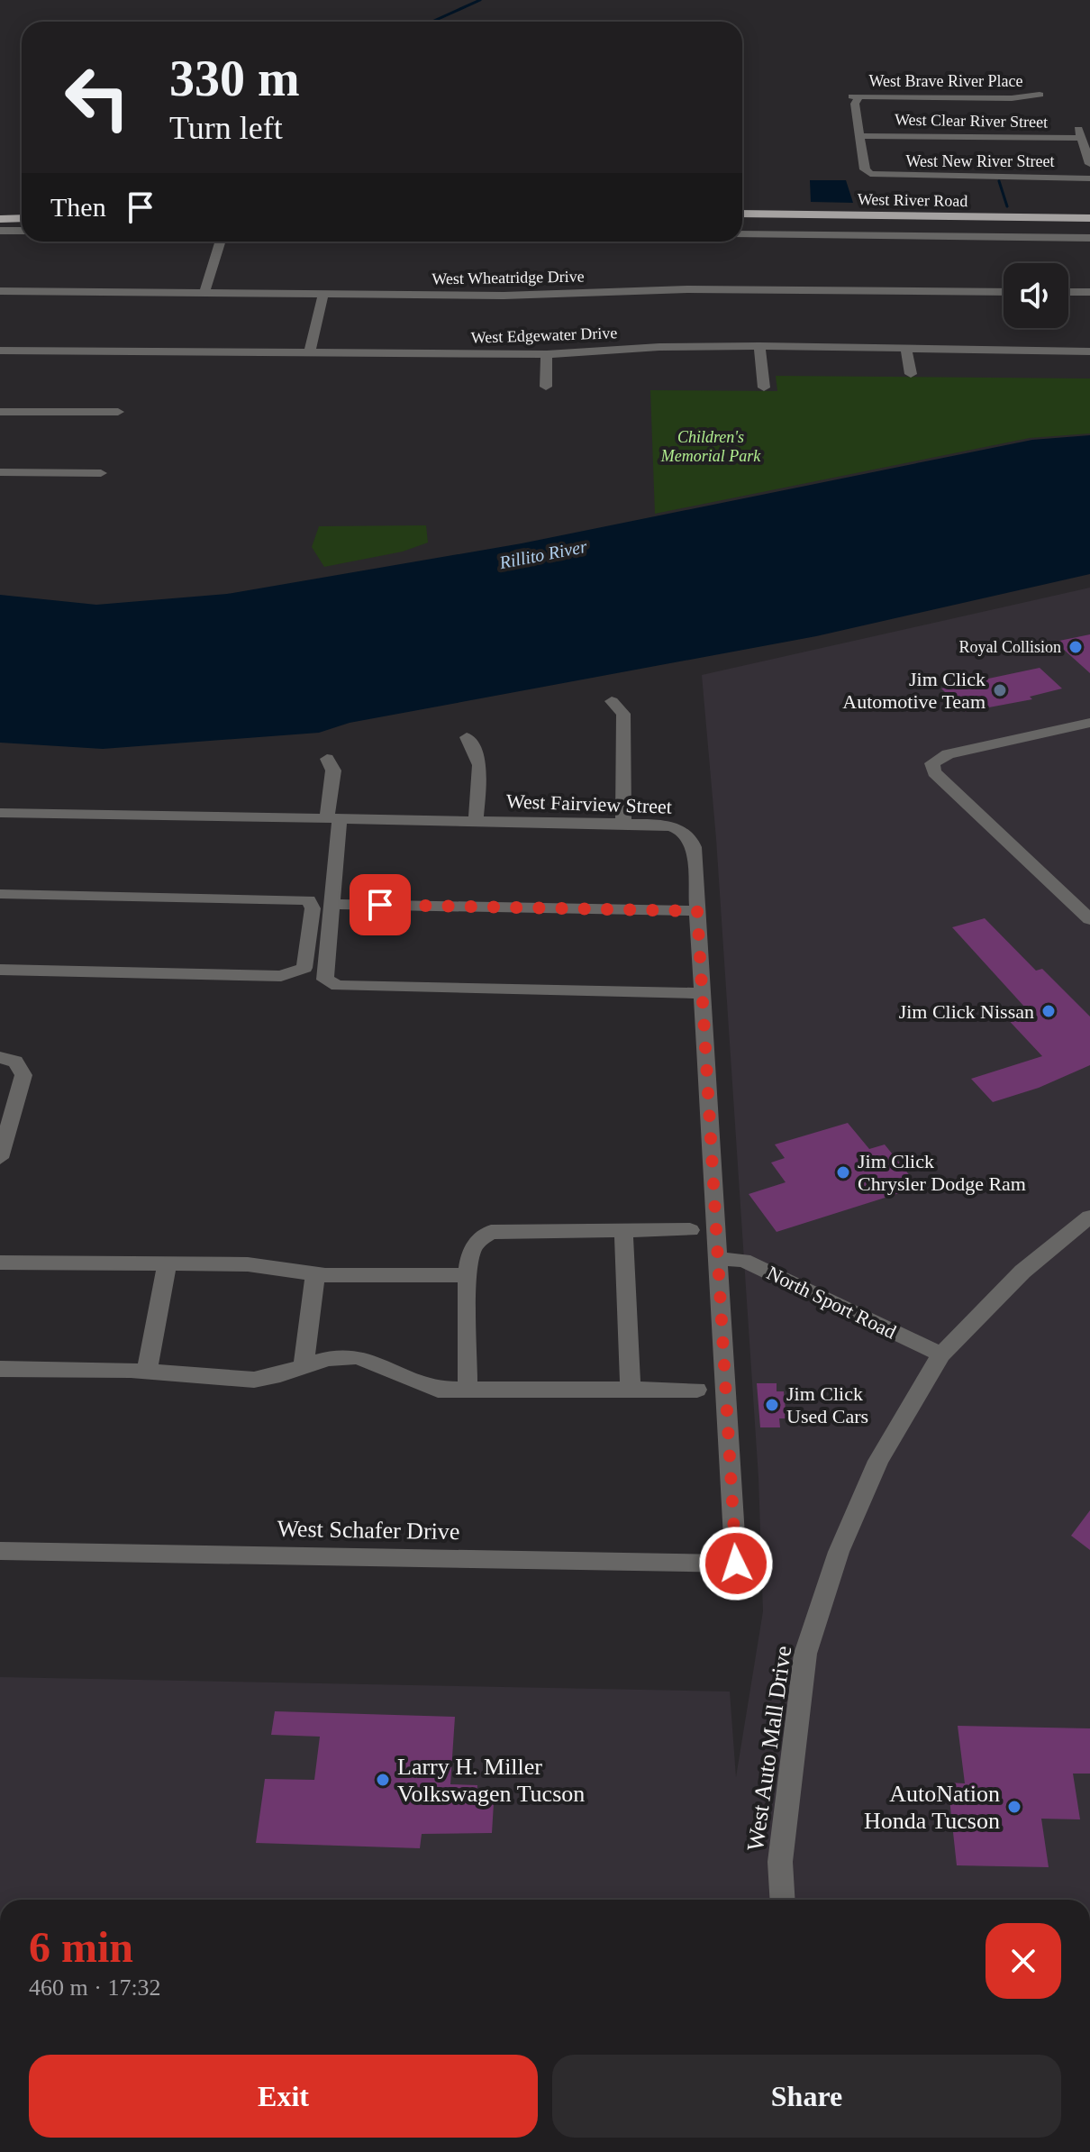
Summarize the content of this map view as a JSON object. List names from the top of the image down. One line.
{"streets":{"main road":["West River Road"],"street":["West Brave River Place","West Clear River Street","West New River Street","West Wheatridge Drive","West Edgewater Drive","West Fairview Street","North Sport Road","West Schafer Drive","West Auto Mall Drive"]},"crossings":[["West Brave River Place","West Clear River Street"],["West Brave River Place","West New River Street"],["West Clear River Street","West New River Street"],["North Sport Road","West Schafer Drive"],["North Sport Road","West Auto Mall Drive"]],"water":["Rillito River"],"parks":["Children's Memorial Park"],"places":["Royal Collision","Jim Click Automotive Team","Jim Click Nissan","Jim Click Chrysler Dodge Ram","Jim Click Used Cars","Larry H. Miller Volkswagen Tucson","AutoNation Honda Tucson"],"page":{"turn":["330 m","Turn left"],"then":"Then","heading":["6 min","460 m · 17:32"],"buttons":["Exit","Share"]}}
